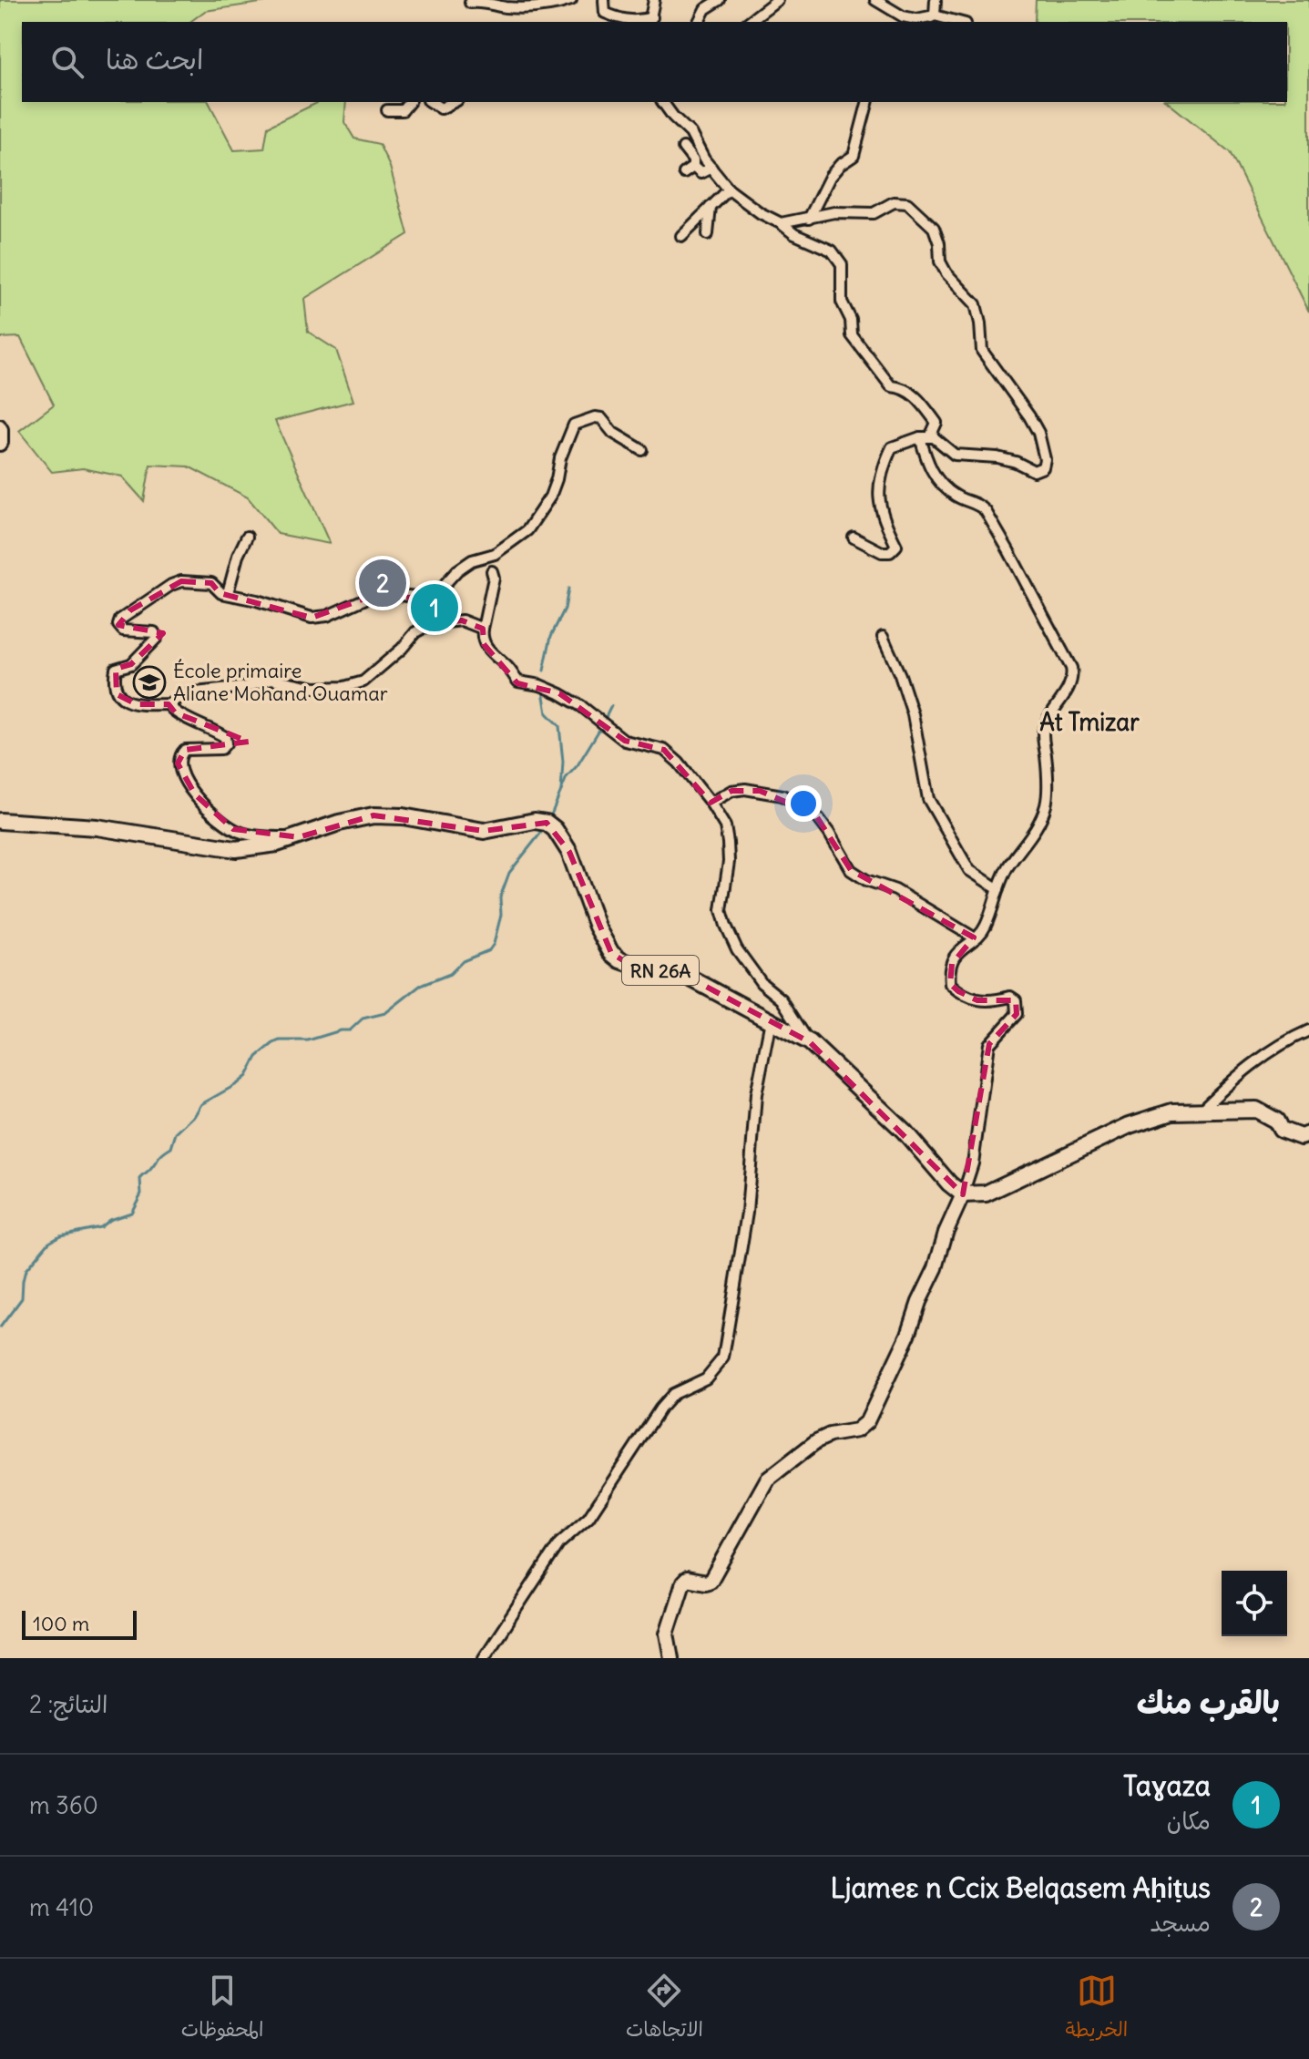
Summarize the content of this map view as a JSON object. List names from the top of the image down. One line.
{"streets":{"main road":["RN 26A"]},"districts":["At Tmizar"],"places":{"school or university":["École primaire Aliane Mohand Ouamar"]},"scale_bar":"100 m","page":{"search":"ابحث هنا","pins":["2","1"],"scale":"100 m","heading":["بالقرب منك","النتائج: 2"],"list":[{"mark":"1","name":"Taɣaza","note":"مكان","value":"360 m"},{"mark":"2","name":"Ljameɛ n Ccix Belqasem Aḥiṭus","note":"مسجد","value":"410 m"}],"nav":["الخريطة","الاتجاهات","المحفوظات"]}}
